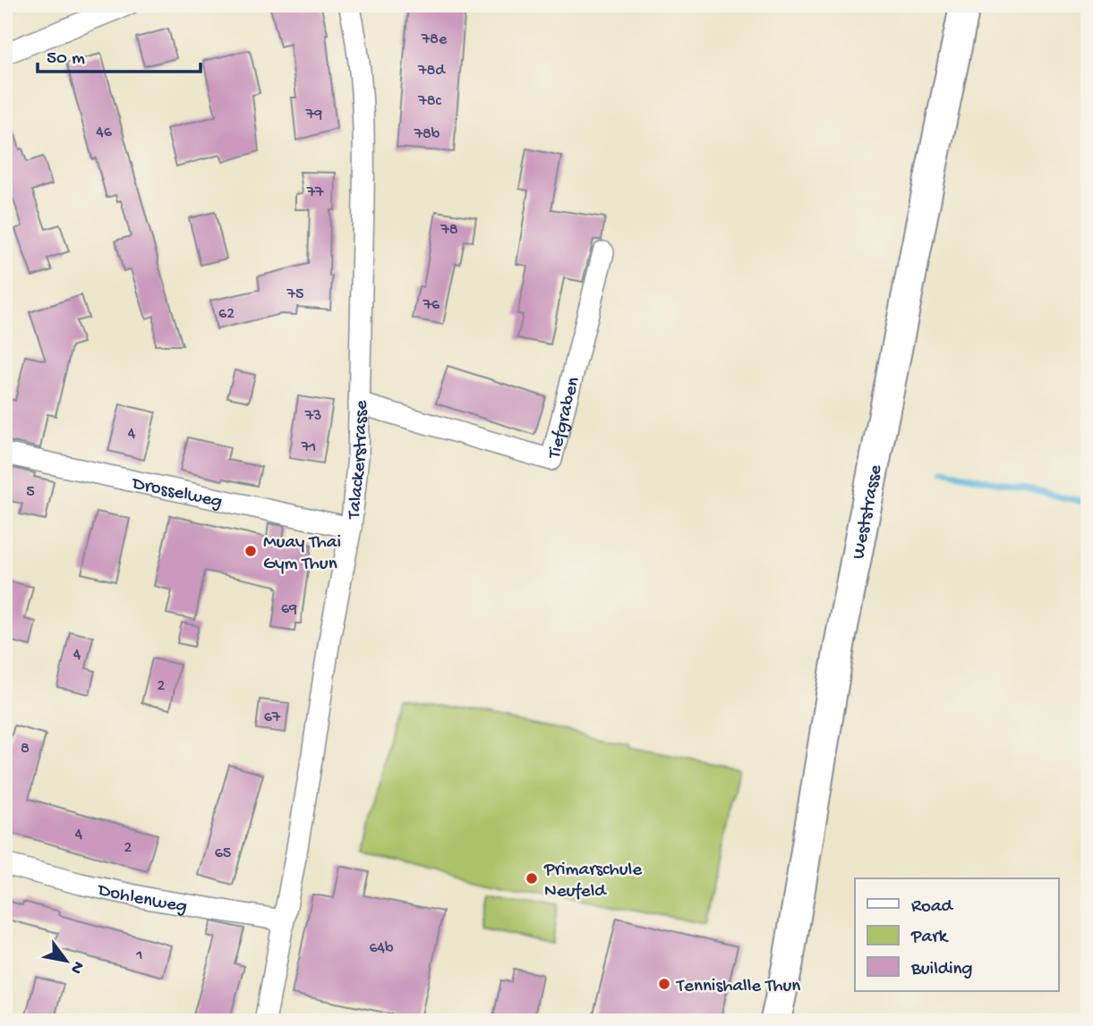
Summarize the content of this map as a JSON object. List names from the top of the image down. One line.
{"streets":{"main road":["Weststrasse"],"street":["Tiefgraben","Talackerstrasse","Drosselweg","Dohlenweg"]},"crossings":[["Tiefgraben","Talackerstrasse"],["Talackerstrasse","Drosselweg"],["Talackerstrasse","Dohlenweg"]],"places":["Muay Thai Gym Thun","Primarschule Neufeld","Tennishalle Thun"],"house_numbers":["78e","78d","78c","79","46","78b","77","78","75","76","62","73","4","71","5","69","4","2","67","8","4","2","65","64b","1"],"legend":["Road","Park","Building"],"scale_bar":"50 m","north":"bottom right"}
